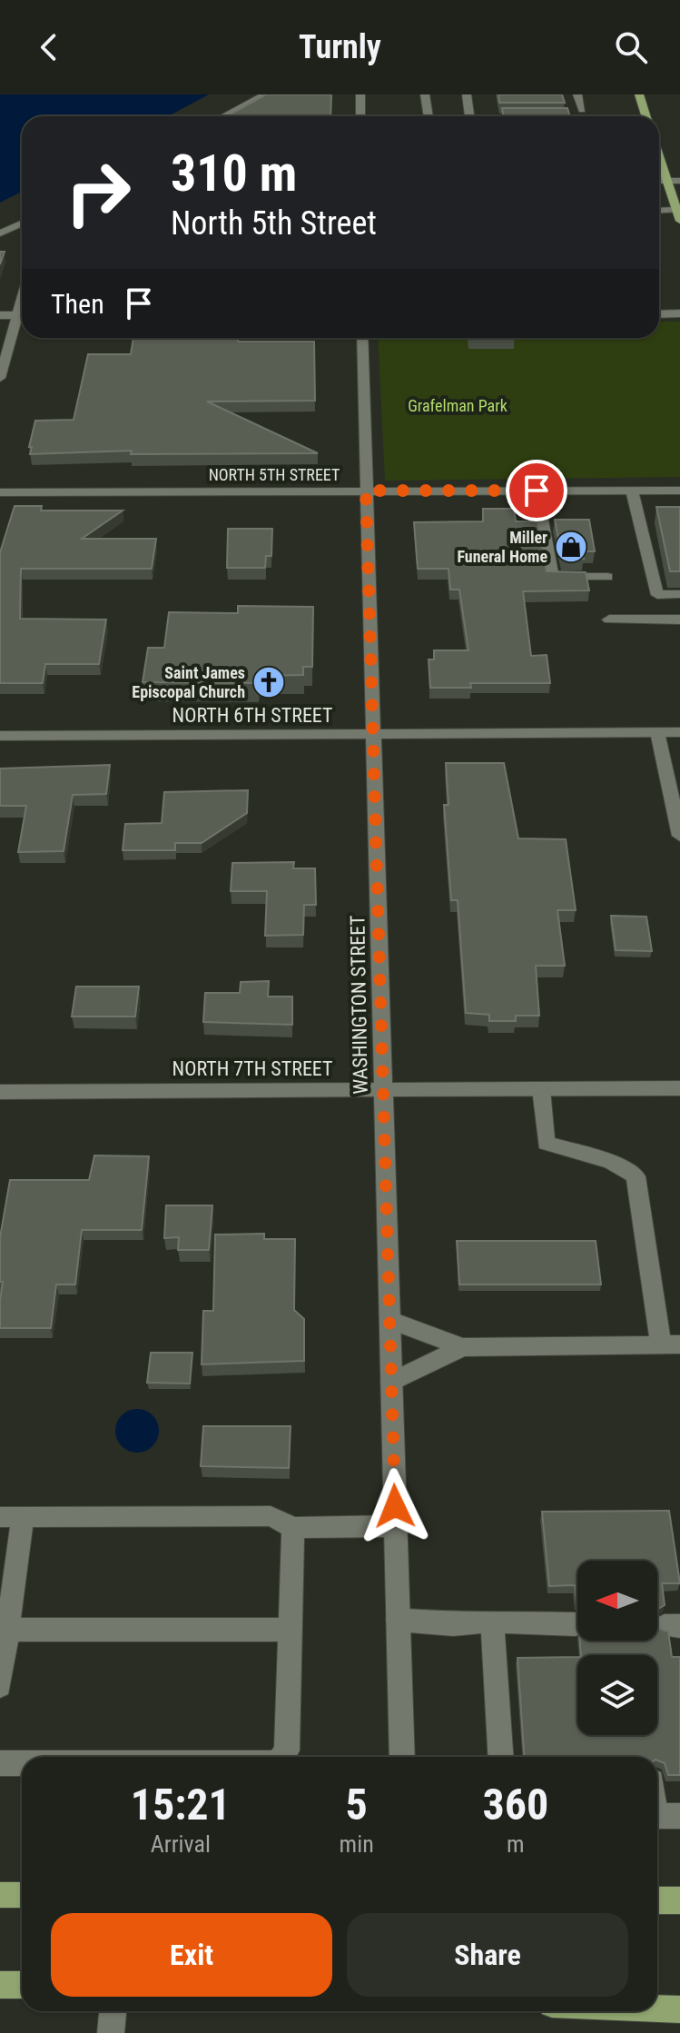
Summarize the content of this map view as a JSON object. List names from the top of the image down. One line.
{"streets":{"street":["NORTH 5TH STREET","NORTH 6TH STREET","WASHINGTON STREET","NORTH 7TH STREET"]},"crossings":[["NORTH 5TH STREET","WASHINGTON STREET"],["NORTH 6TH STREET","WASHINGTON STREET"],["WASHINGTON STREET","NORTH 7TH STREET"]],"parks":["Grafelman Park"],"places":{"shop":["Miller Funeral Home"],"church":["Saint James Episcopal Church"]},"north":"left","page":{"header":"Turnly","turn":["310 m","North 5th Street"],"then":"Then","eta":["15:21","Arrival","5","min","360","m"],"buttons":["Exit","Share"]}}
